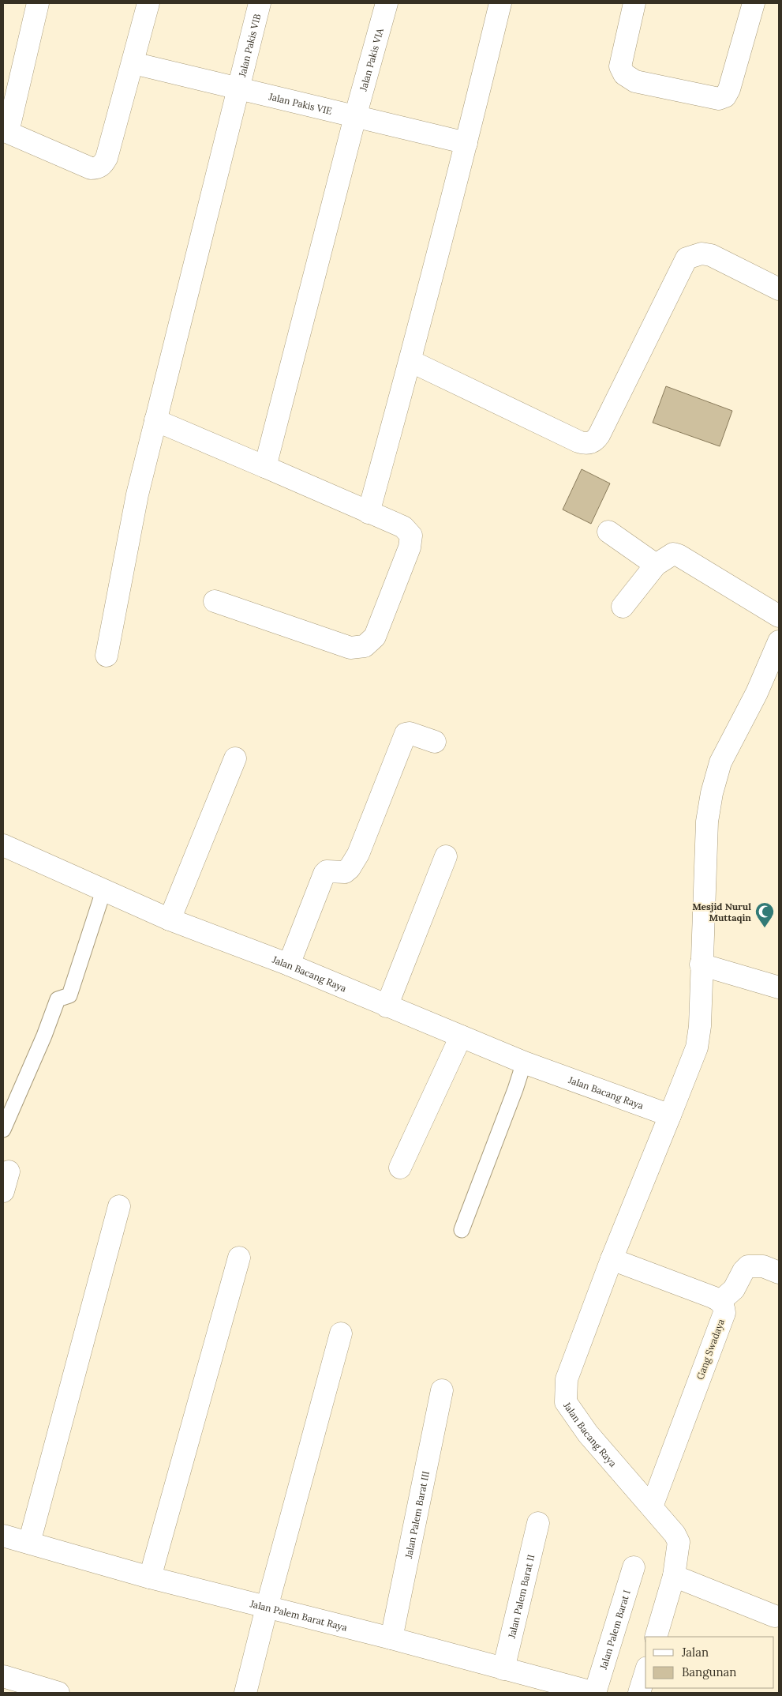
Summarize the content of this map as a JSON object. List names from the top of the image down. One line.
{"streets":{"street":["Jalan Pakis VIB","Jalan Pakis VIA","Jalan Pakis VIE","Jalan Bacang Raya","Gang Swadaya","Jalan Palem Barat III","Jalan Palem Barat II","Jalan Palem Barat Raya","Jalan Palem Barat I"]},"crossings":[["Jalan Pakis VIB","Jalan Pakis VIE"],["Jalan Pakis VIA","Jalan Pakis VIE"],["Jalan Bacang Raya","Gang Swadaya"],["Jalan Palem Barat III","Jalan Palem Barat Raya"],["Jalan Palem Barat II","Jalan Palem Barat Raya"],["Jalan Palem Barat Raya","Jalan Palem Barat I"]],"places":{"mosque":["Mesjid Nurul Muttaqin"]},"legend":["Jalan","Bangunan"]}
